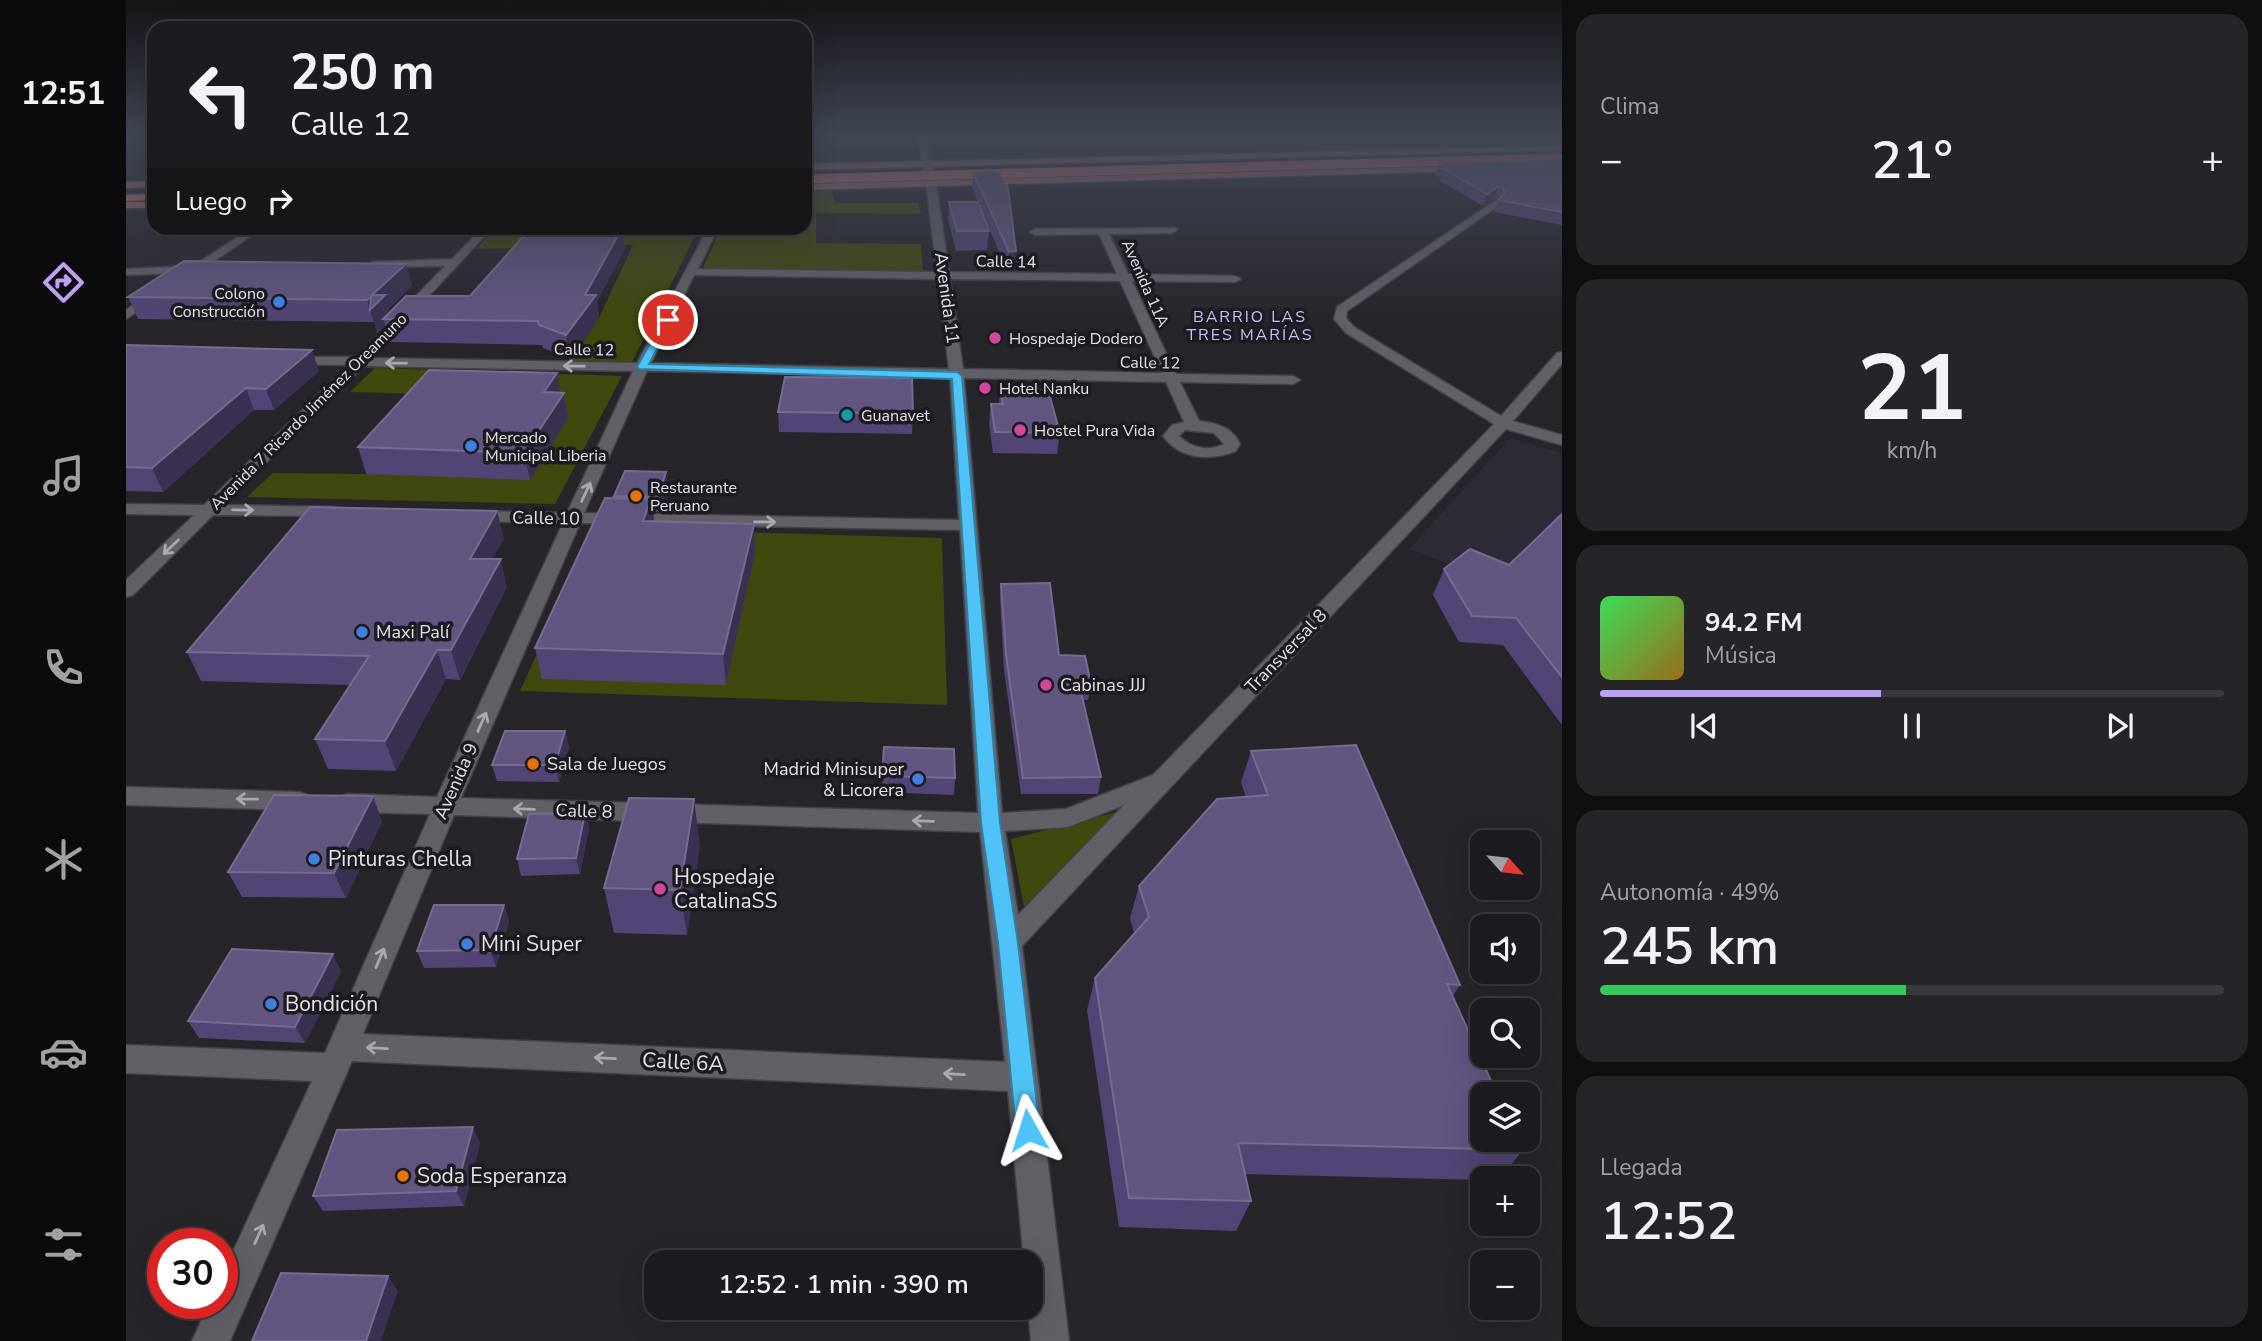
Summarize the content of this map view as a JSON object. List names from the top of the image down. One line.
{"streets":{"street":["Calle 14","Avenida 11A","Avenida 11","Calle 12","Avenida 7 Ricardo Jiménez Oreamuno","Calle 10","Transversal 8","Avenida 9","Calle 8","Calle 6A"]},"crossings":[["Calle 14","Avenida 11A"],["Calle 14","Avenida 11"],["Calle 14","Avenida 9"],["Avenida 11A","Calle 12"],["Avenida 11","Calle 12"],["Avenida 11","Calle 10"],["Avenida 11","Transversal 8"],["Avenida 11","Calle 8"],["Avenida 11","Calle 6A"],["Calle 12","Avenida 7 Ricardo Jiménez Oreamuno"],["Calle 12","Avenida 9"],["Calle 10","Avenida 9"],["Transversal 8","Calle 8"],["Avenida 9","Calle 8"],["Avenida 9","Calle 6A"]],"one_way":["Calle 10","Avenida 9","Calle 8","Calle 6A"],"districts":["BARRIO LAS TRES MARÍAS"],"places":["Colono Construcción","Hospedaje Dodero","Hotel Nanku","Guanavet","Hostel Pura Vida","Mercado Municipal Liberia","Restaurante Peruano","Maxi Palí","Cabinas JJJ","Sala de Juegos","Madrid Minisuper & Licorera","Pinturas Chella","Hospedaje CatalinaSS","Mini Super","Bondición","Soda Esperanza"],"north":"bottom right","page":{"tabs":"12:51","tile":["Clima",["21","km/h"],["Autonomía · 49%","245 km"],["Llegada","12:52"]],"turn":["250 m","Calle 12"],"heat":["−","21°","+"],"then":"Luego","song":["94.2 FM","Música"],"map_buttons":["+","−"],"limit":"30","trip":"12:52 · 1 min · 390 m"}}
